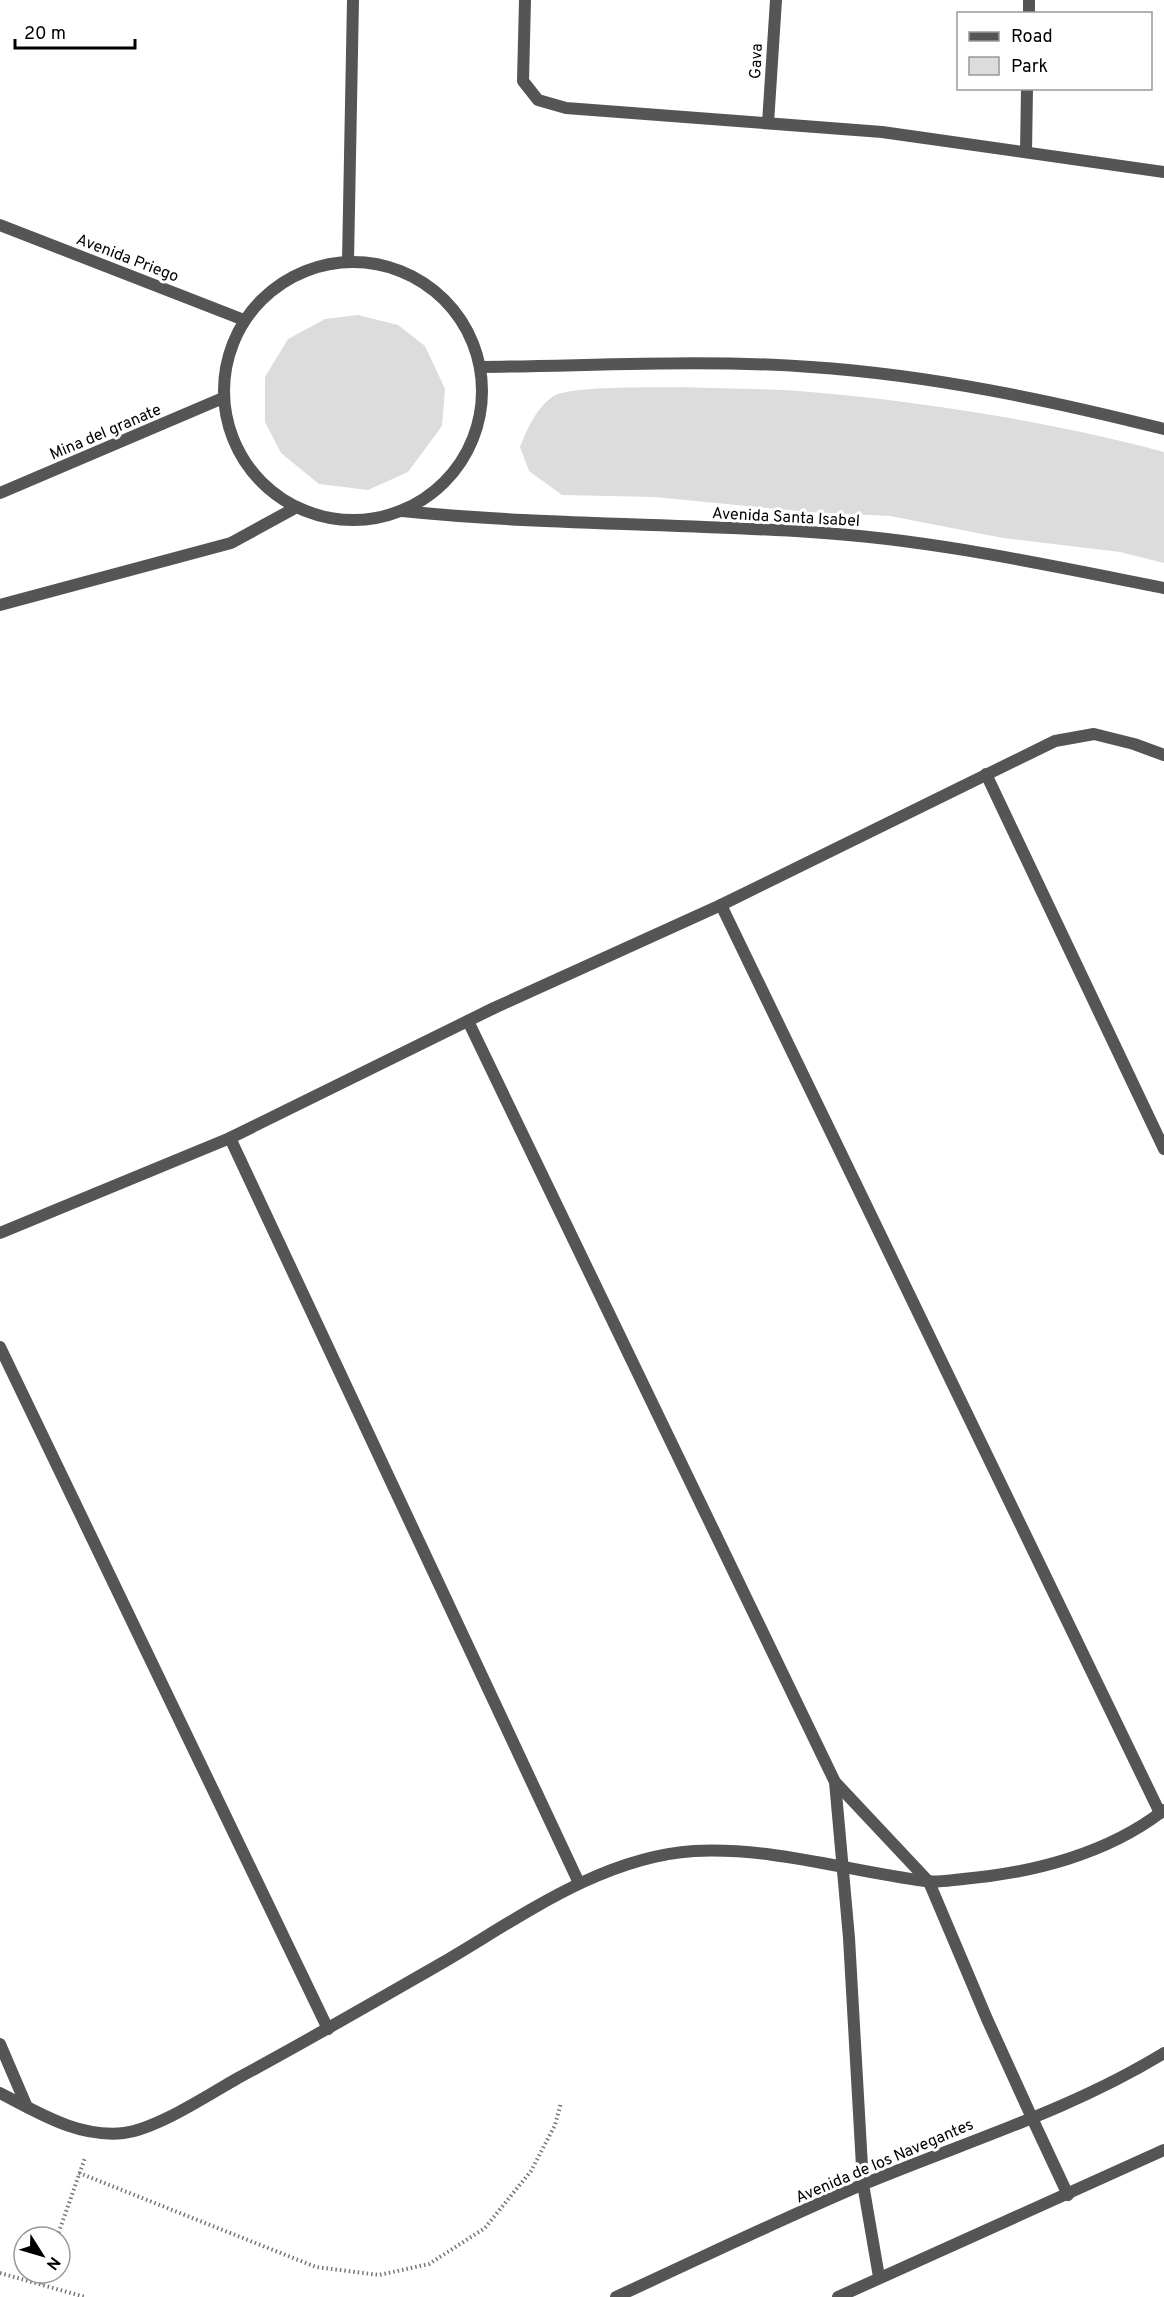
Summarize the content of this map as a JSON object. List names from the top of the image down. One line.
{"streets":{"street":["Gava","Avenida Priego","Mina del granate","Avenida Santa Isabel","Avenida de los Navegantes"]},"legend":["Road","Park"],"scale_bar":"20 m","north":"bottom right"}
